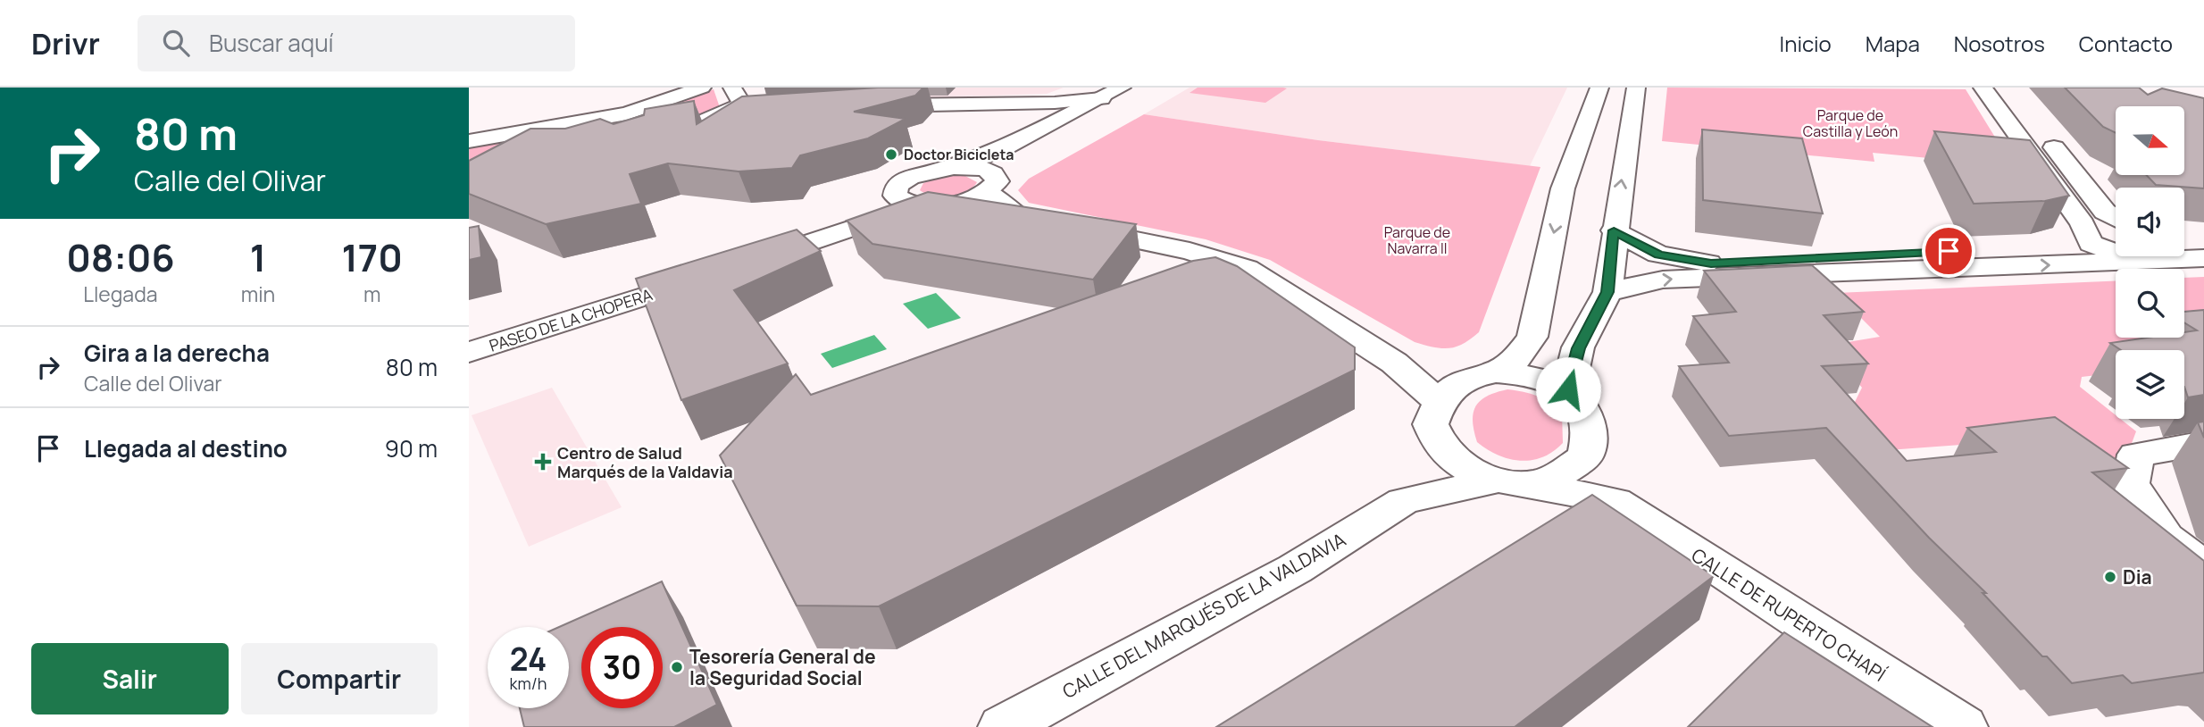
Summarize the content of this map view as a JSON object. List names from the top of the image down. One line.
{"streets":{"street":["PASEO DE LA CHOPERA","CALLE DE RUPERTO CHAPÍ","CALLE DEL MARQUÉS DE LA VALDAVIA"]},"crossings":[["CALLE DE RUPERTO CHAPÍ","CALLE DEL MARQUÉS DE LA VALDAVIA"]],"parks":["Parque de Castilla y León","Parque de Navarra II"],"places":{"other":["Doctor Bicicleta","Dia","Tesorería General de la Seguridad Social"],"health":["Centro de Salud Marqués de la Valdavia"]},"north":"right","page":{"header":"Drivr","search":"Buscar aquí","nav":["Inicio","Mapa","Nosotros","Contacto"],"turn":["80 m","Calle del Olivar"],"eta":["08:06","Llegada","1","min","170","m"],"list":[{"name":"Gira a la derecha","note":"Calle del Olivar","value":"80 m"},{"name":"Llegada al destino","value":"90 m"}],"speed":"24 km/h","limit":"30","buttons":["Salir","Compartir"]}}
